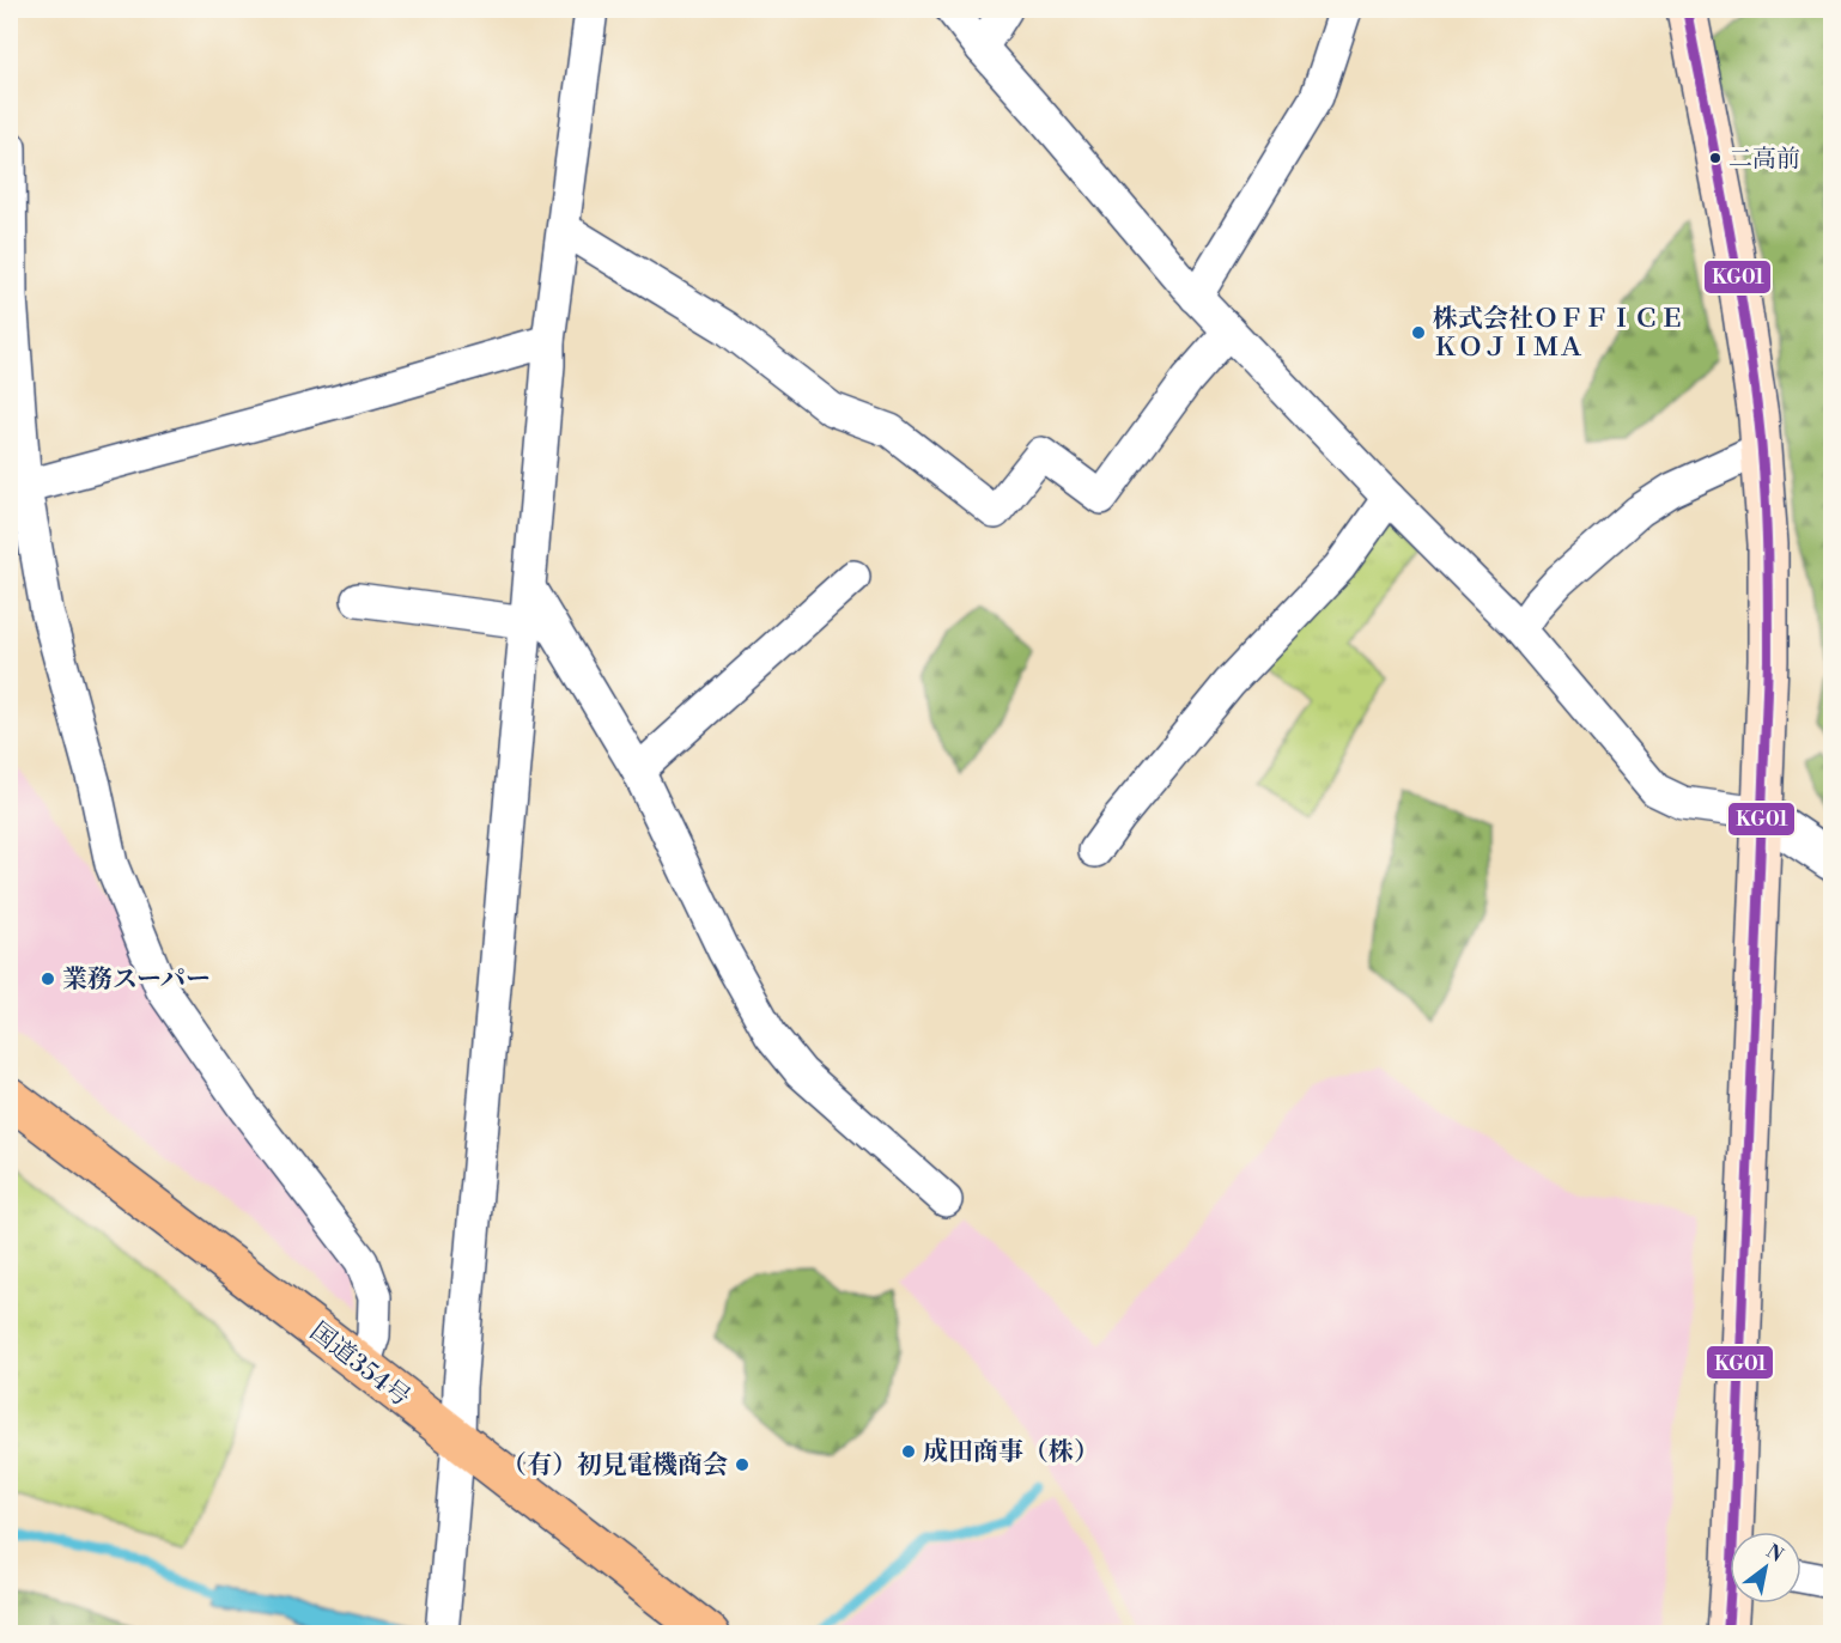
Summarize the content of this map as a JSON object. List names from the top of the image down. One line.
{"streets":{"highway":["国道354号"]},"places":["二高前","株式会社ＯＦＦＩＣＥ ＫＯＪＩＭＡ","業務スーパー","成田商事（株）","（有）初見電機商会"],"lines":["transit line KG01"],"north":"top right"}
